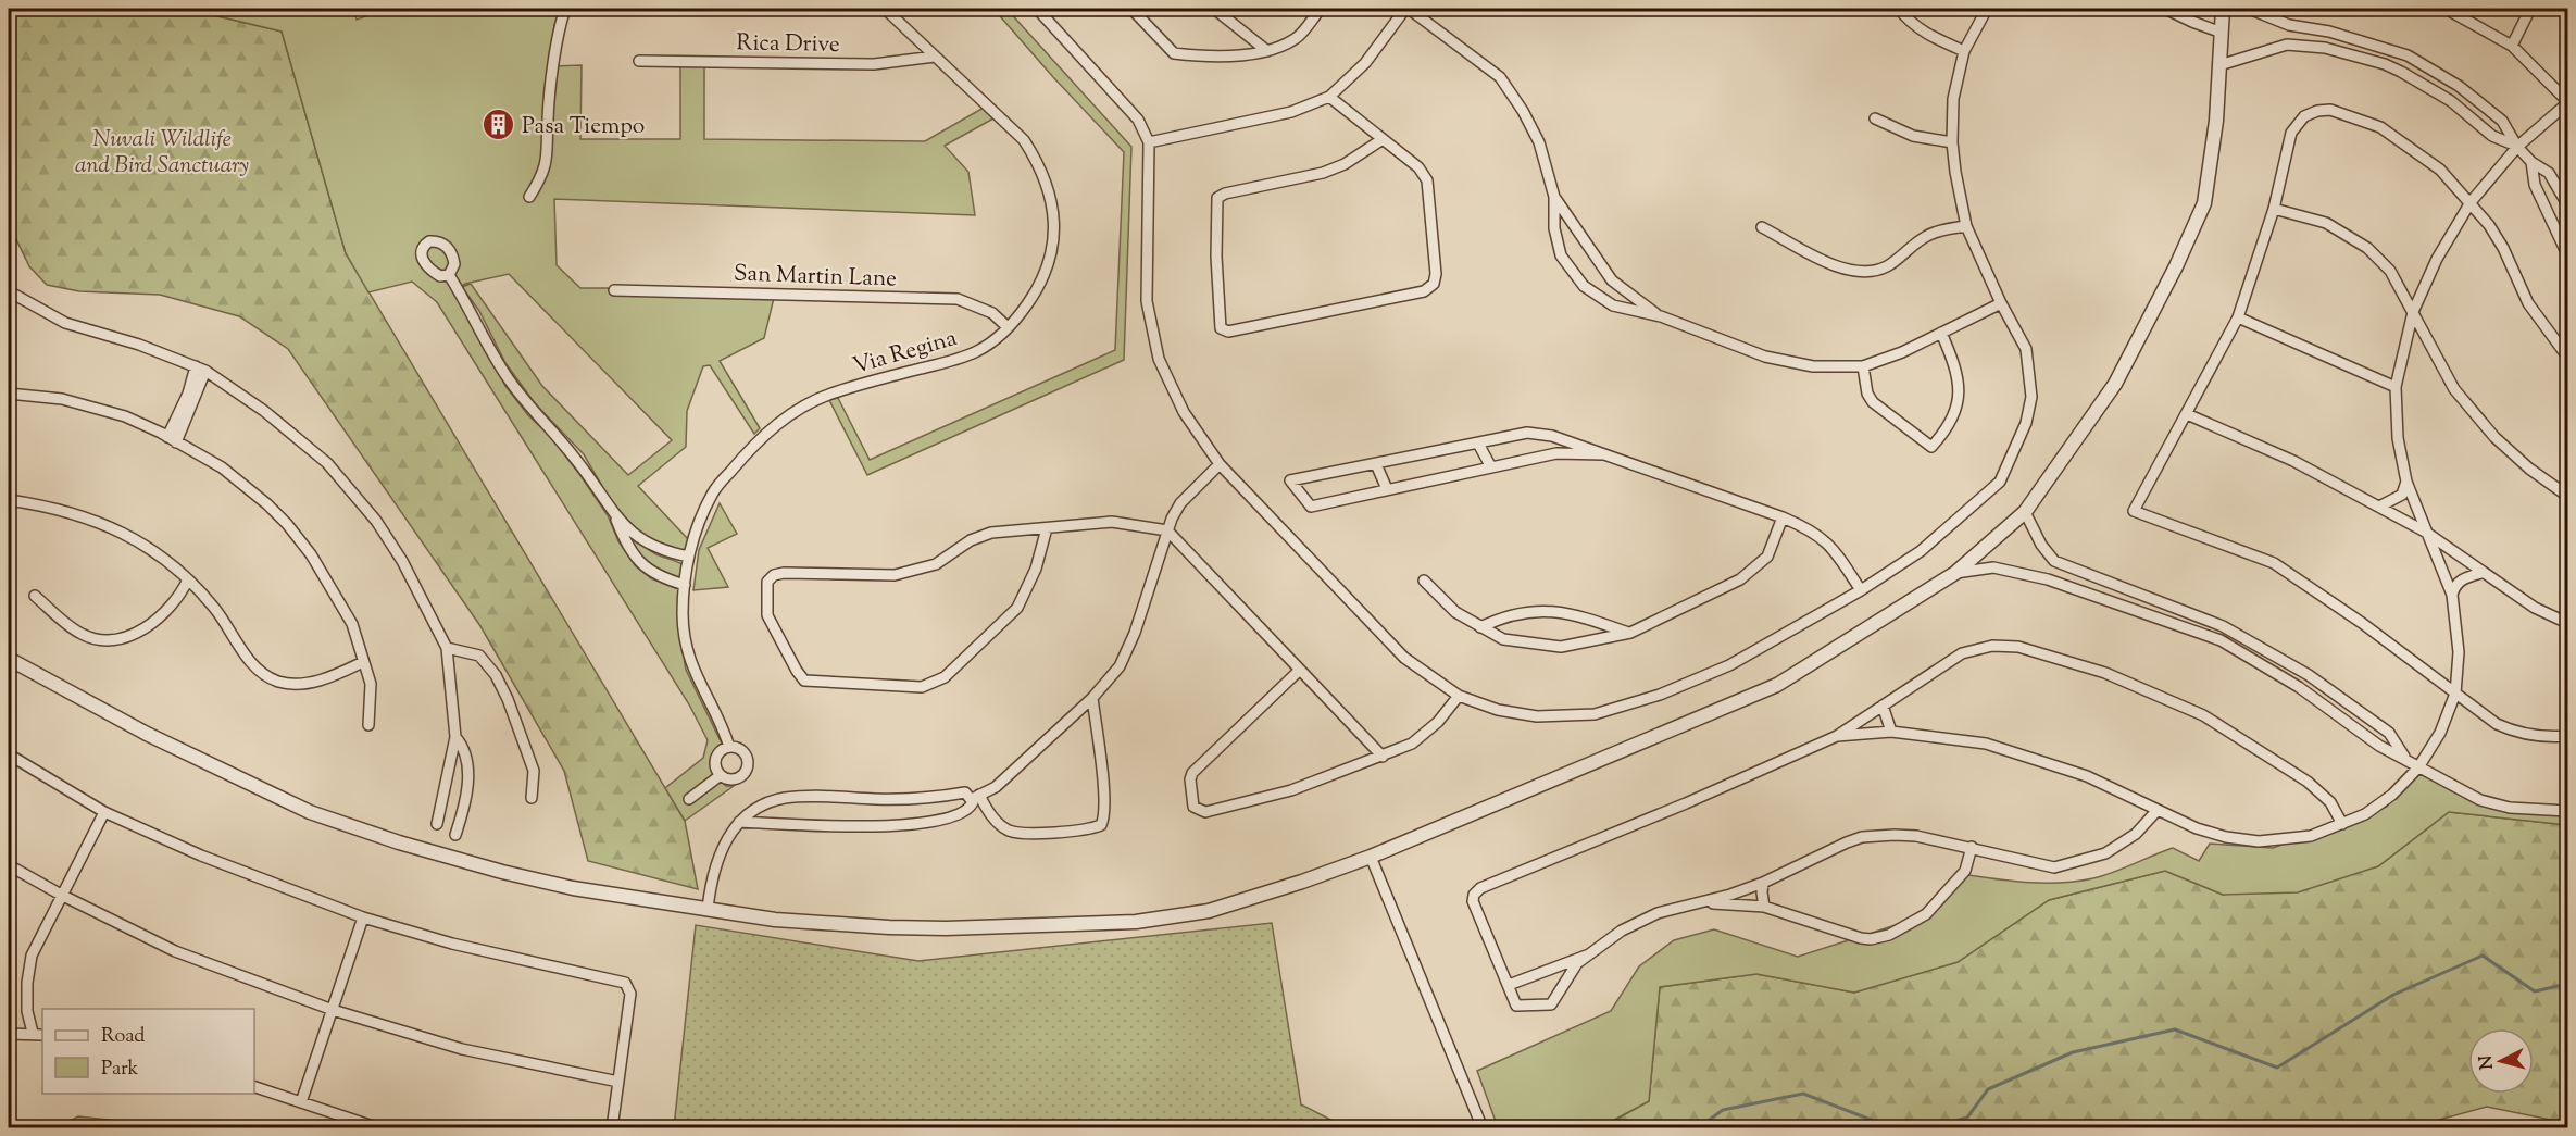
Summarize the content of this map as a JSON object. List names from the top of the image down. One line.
{"streets":{"street":["Rica Drive","San Martin Lane","Via Regina"]},"crossings":[["Rica Drive","Via Regina"],["San Martin Lane","Via Regina"]],"parks":["Nuvali Wildlife and Bird Sanctuary"],"places":{"building":["Pasa Tiempo"]},"legend":["Road","Park"],"north":"left"}
